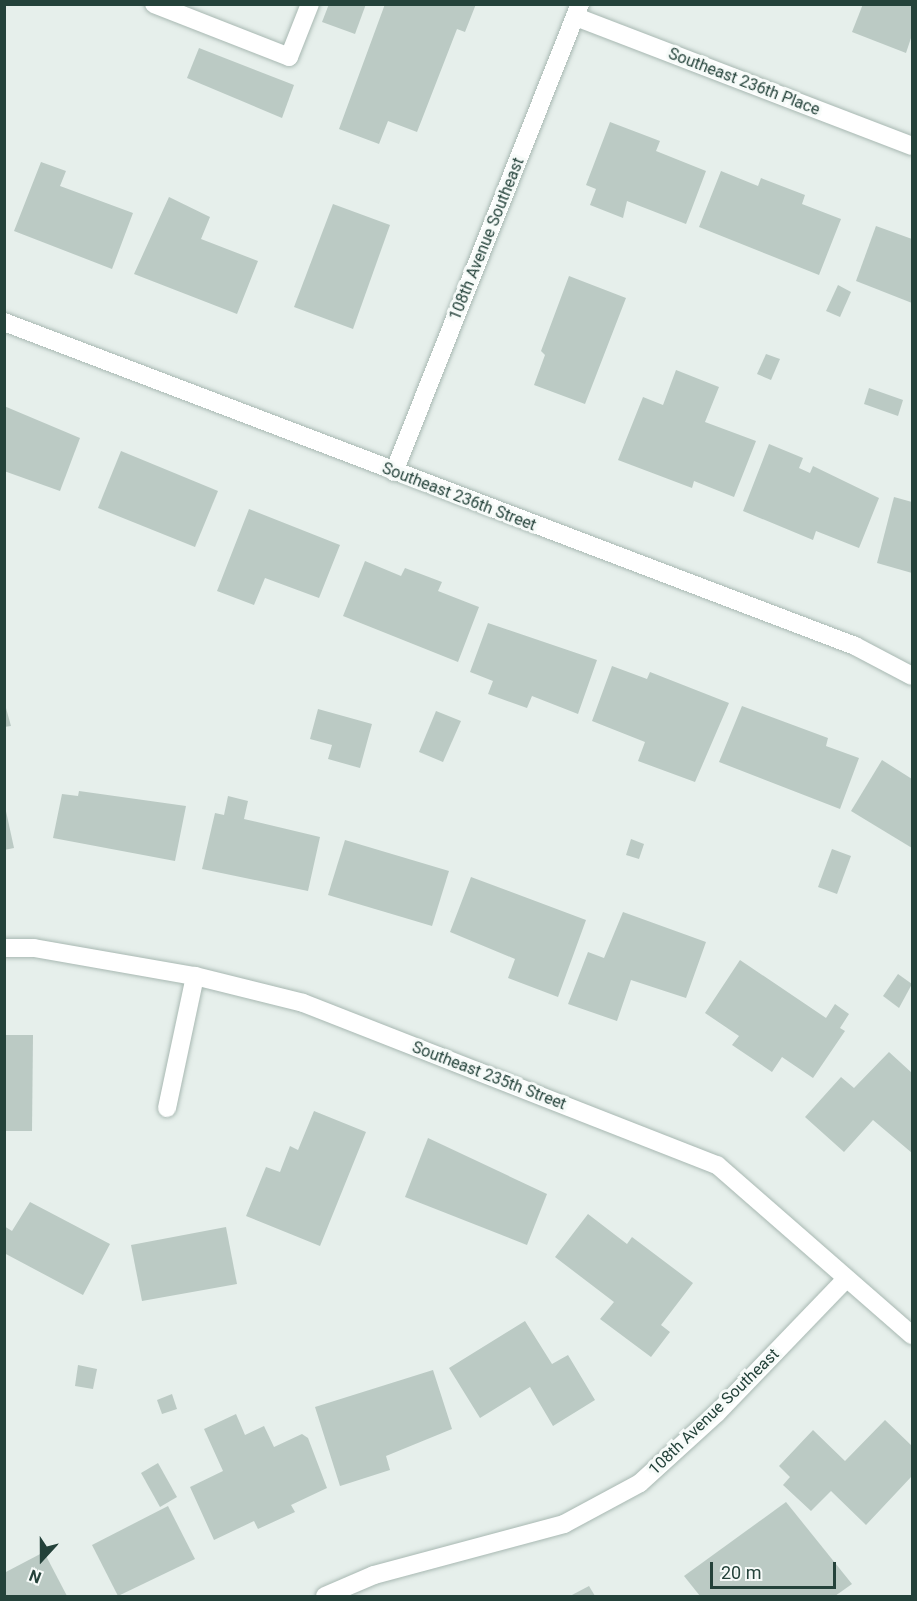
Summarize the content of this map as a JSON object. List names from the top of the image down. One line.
{"streets":{"street":["Southeast 236th Place","108th Avenue Southeast","Southeast 236th Street","Southeast 235th Street"]},"crossings":[["Southeast 236th Place","108th Avenue Southeast"],["108th Avenue Southeast","Southeast 236th Street"],["108th Avenue Southeast","Southeast 235th Street"]],"scale_bar":"20 m","north":"bottom"}
